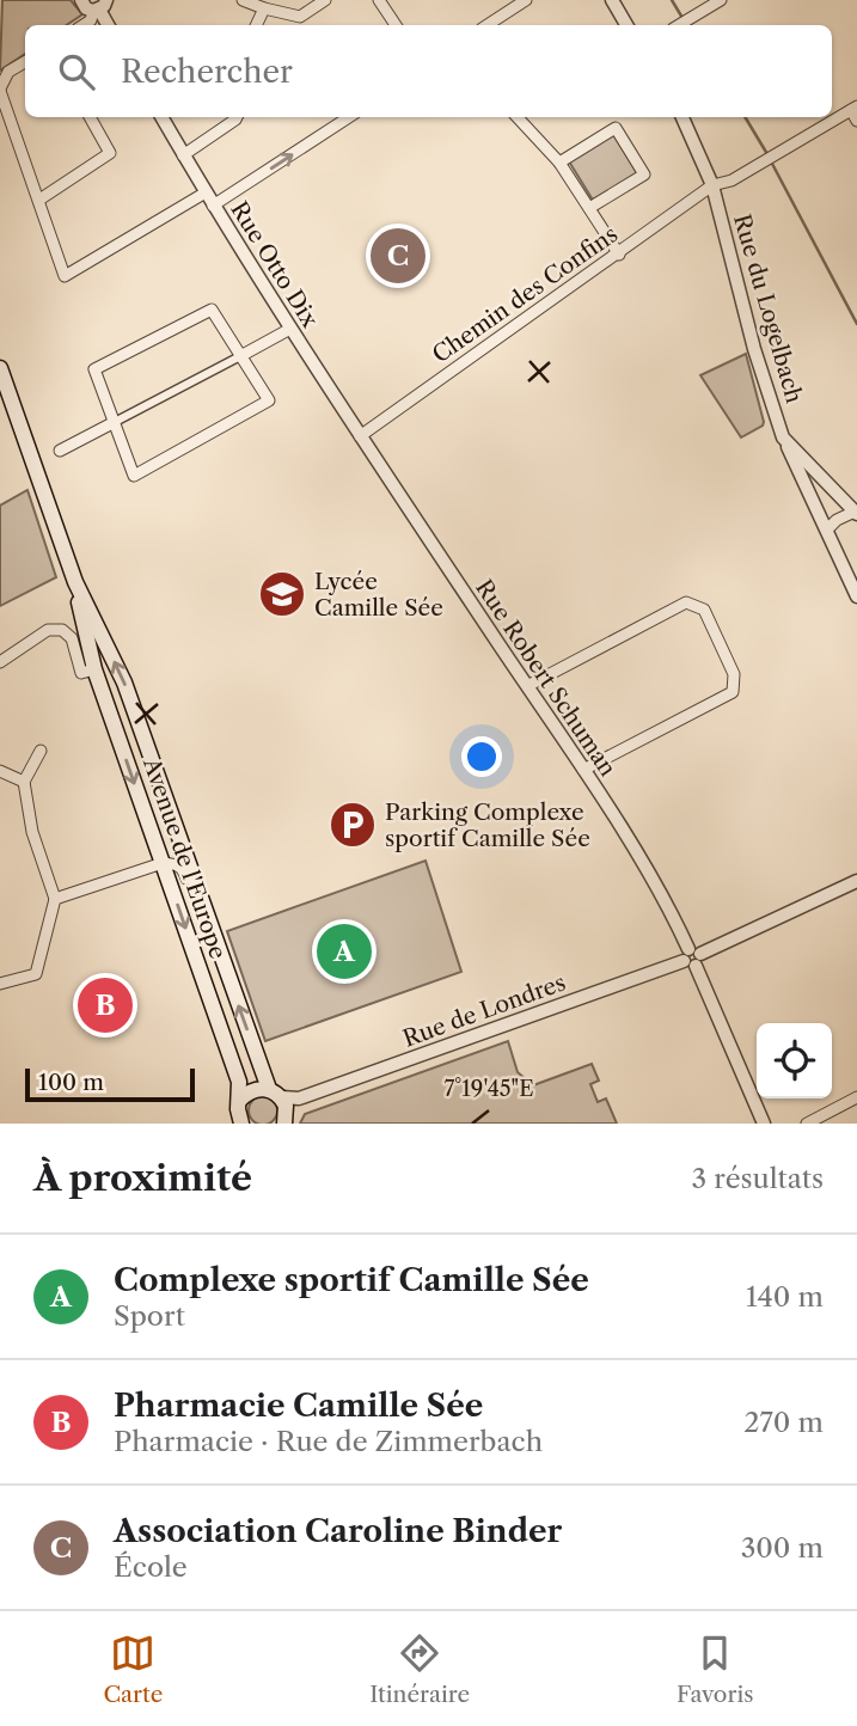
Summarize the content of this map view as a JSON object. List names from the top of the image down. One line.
{"streets":{"main road":["Avenue de l'Europe"],"street":["Rue Otto Dix","Chemin des Confins","Rue du Logelbach","Rue Robert Schuman","Rue de Londres"]},"crossings":[["Rue Otto Dix","Chemin des Confins"],["Rue Otto Dix","Rue Robert Schuman"],["Chemin des Confins","Rue du Logelbach"],["Chemin des Confins","Rue Robert Schuman"],["Rue Robert Schuman","Rue de Londres"],["Avenue de l'Europe","Rue de Londres"]],"places":{"school or university":["Lycée Camille Sée"],"parking":["Parking Complexe sportif Camille Sée"]},"scale_bar":"100 m","page":{"search":"Rechercher","pins":["C","A","B"],"scale":"100 m","heading":["À proximité","3 résultats"],"list":[{"mark":"A","name":"Complexe sportif Camille Sée","note":"Sport","value":"140 m"},{"mark":"B","name":"Pharmacie Camille Sée","note":"Pharmacie · Rue de Zimmerbach","value":"270 m"},{"mark":"C","name":"Association Caroline Binder","note":"École","value":"300 m"}],"nav":["Carte","Itinéraire","Favoris"]},"coordinates":["7°19'45\"E"]}
